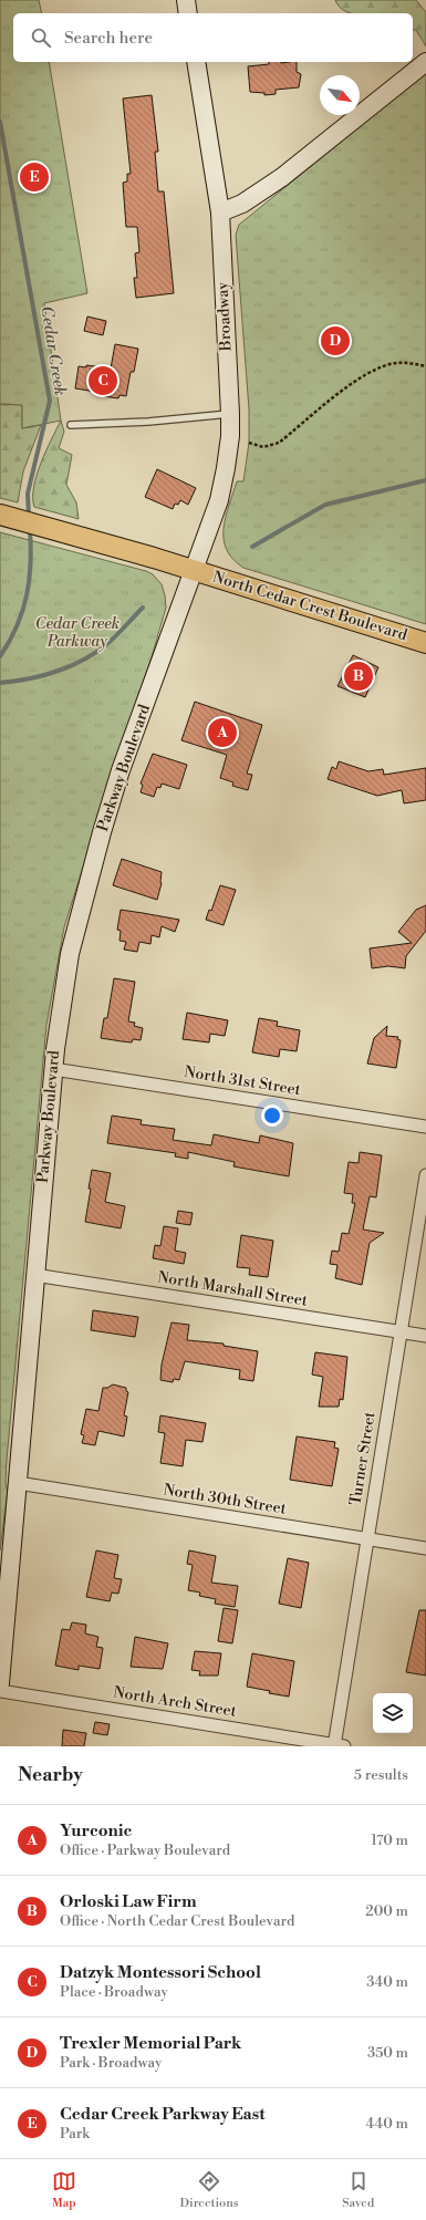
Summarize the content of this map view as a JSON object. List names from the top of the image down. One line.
{"streets":{"main road":["North Cedar Crest Boulevard"],"street":["Broadway","Parkway Boulevard","North 31st Street","North Marshall Street","Turner Street","North 30th Street","North Arch Street"]},"crossings":[["Broadway","North Cedar Crest Boulevard"],["Broadway","Parkway Boulevard"],["North Cedar Crest Boulevard","Parkway Boulevard"],["Parkway Boulevard","North 31st Street"],["Parkway Boulevard","North Marshall Street"],["Parkway Boulevard","North 30th Street"],["North Marshall Street","Turner Street"],["Turner Street","North 30th Street"],["Turner Street","North Arch Street"]],"water":["Cedar Creek"],"parks":["Cedar Creek Parkway"],"north":"bottom right","page":{"search":"Search here","pins":["E","D","C","B","A"],"heading":["Nearby","5 results"],"list":[{"mark":"A","name":"Yurconic","note":"Office · Parkway Boulevard","value":"170 m"},{"mark":"B","name":"Orloski Law Firm","note":"Office · North Cedar Crest Boulevard","value":"200 m"},{"mark":"C","name":"Datzyk Montessori School","note":"Place · Broadway","value":"340 m"},{"mark":"D","name":"Trexler Memorial Park","note":"Park · Broadway","value":"350 m"},{"mark":"E","name":"Cedar Creek Parkway East","note":"Park","value":"440 m"}],"nav":["Map","Directions","Saved"]}}
